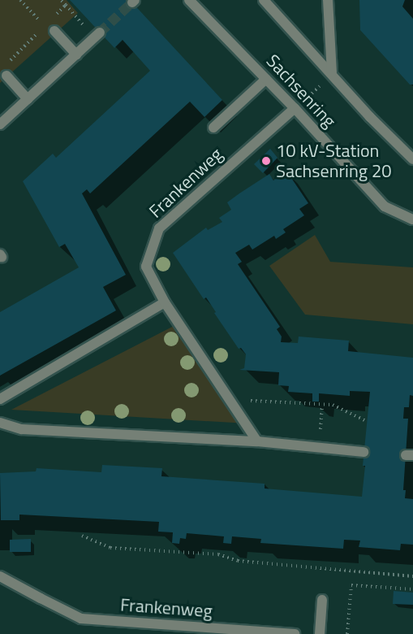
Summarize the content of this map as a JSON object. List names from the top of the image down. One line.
{"streets":{"street":["Sachsenring","Frankenweg"]},"crossings":[["Sachsenring","Frankenweg"]],"places":["10 kV-Station Sachsenring 20"]}
